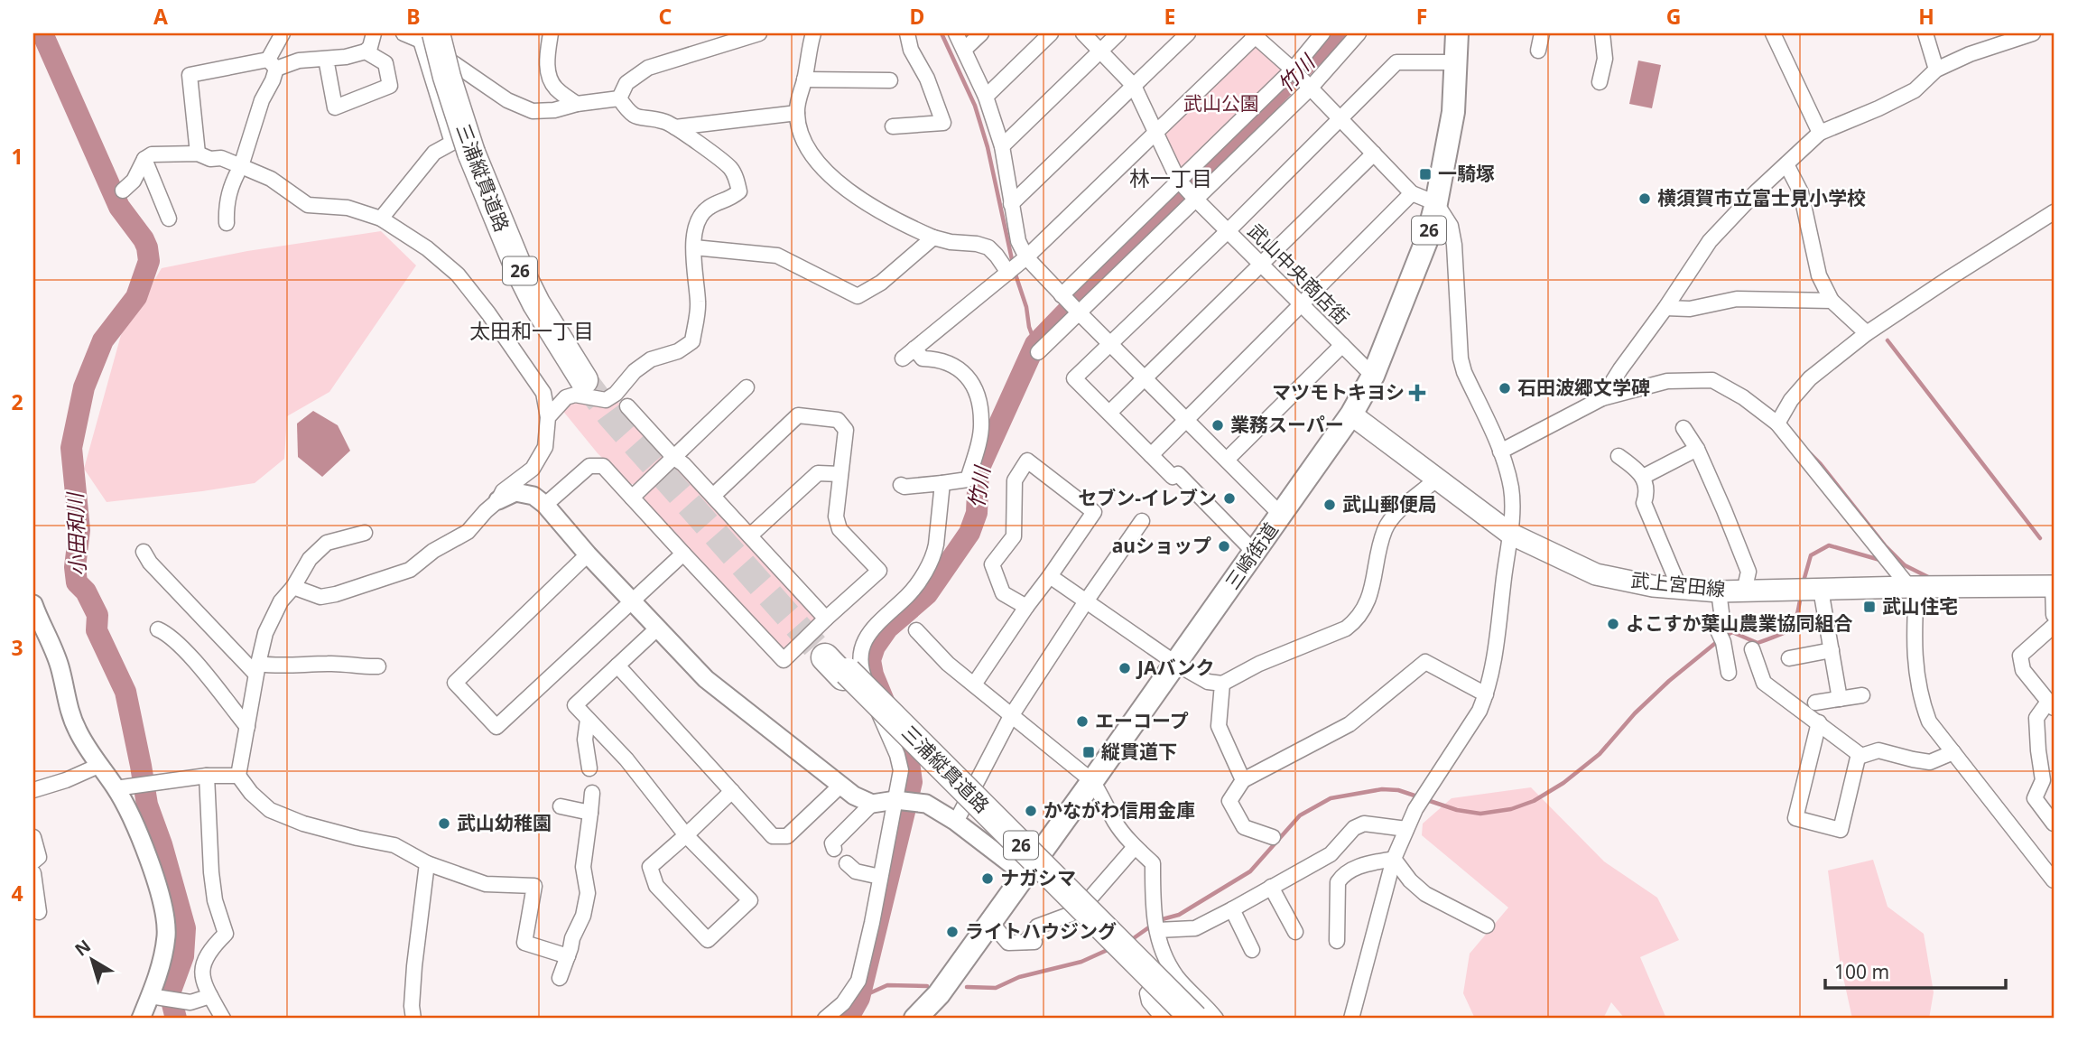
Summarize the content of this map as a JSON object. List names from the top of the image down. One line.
{"streets":{"highway":["三浦縦貫道路","26"],"main road":["三崎街道","武上宮田線"],"street":["武山中央商店街"]},"crossings":[["武山中央商店街","三崎街道"],["三崎街道","武上宮田線"]],"districts":["林一丁目","太田和一丁目"],"water":["竹川","小田和川"],"parks":["武山公園"],"places":{"transit":["一騎塚","武山住宅","縦貫道下"],"other":["横須賀市立富士見小学校","石田波郷文学碑","業務スーパー","セブン-イレブン","武山郵便局","auショップ","よこすか葉山農業協同組合","JAバンク","エーコープ","かながわ信用金庫","武山幼稚園","ナガシマ","ライトハウジング"],"health":["マツモトキヨシ"]},"scale_bar":"100 m","north":"top left","grid":{"columns":["A","B","C","D","E","F","G","H"],"rows":["1","2","3","4"]}}
